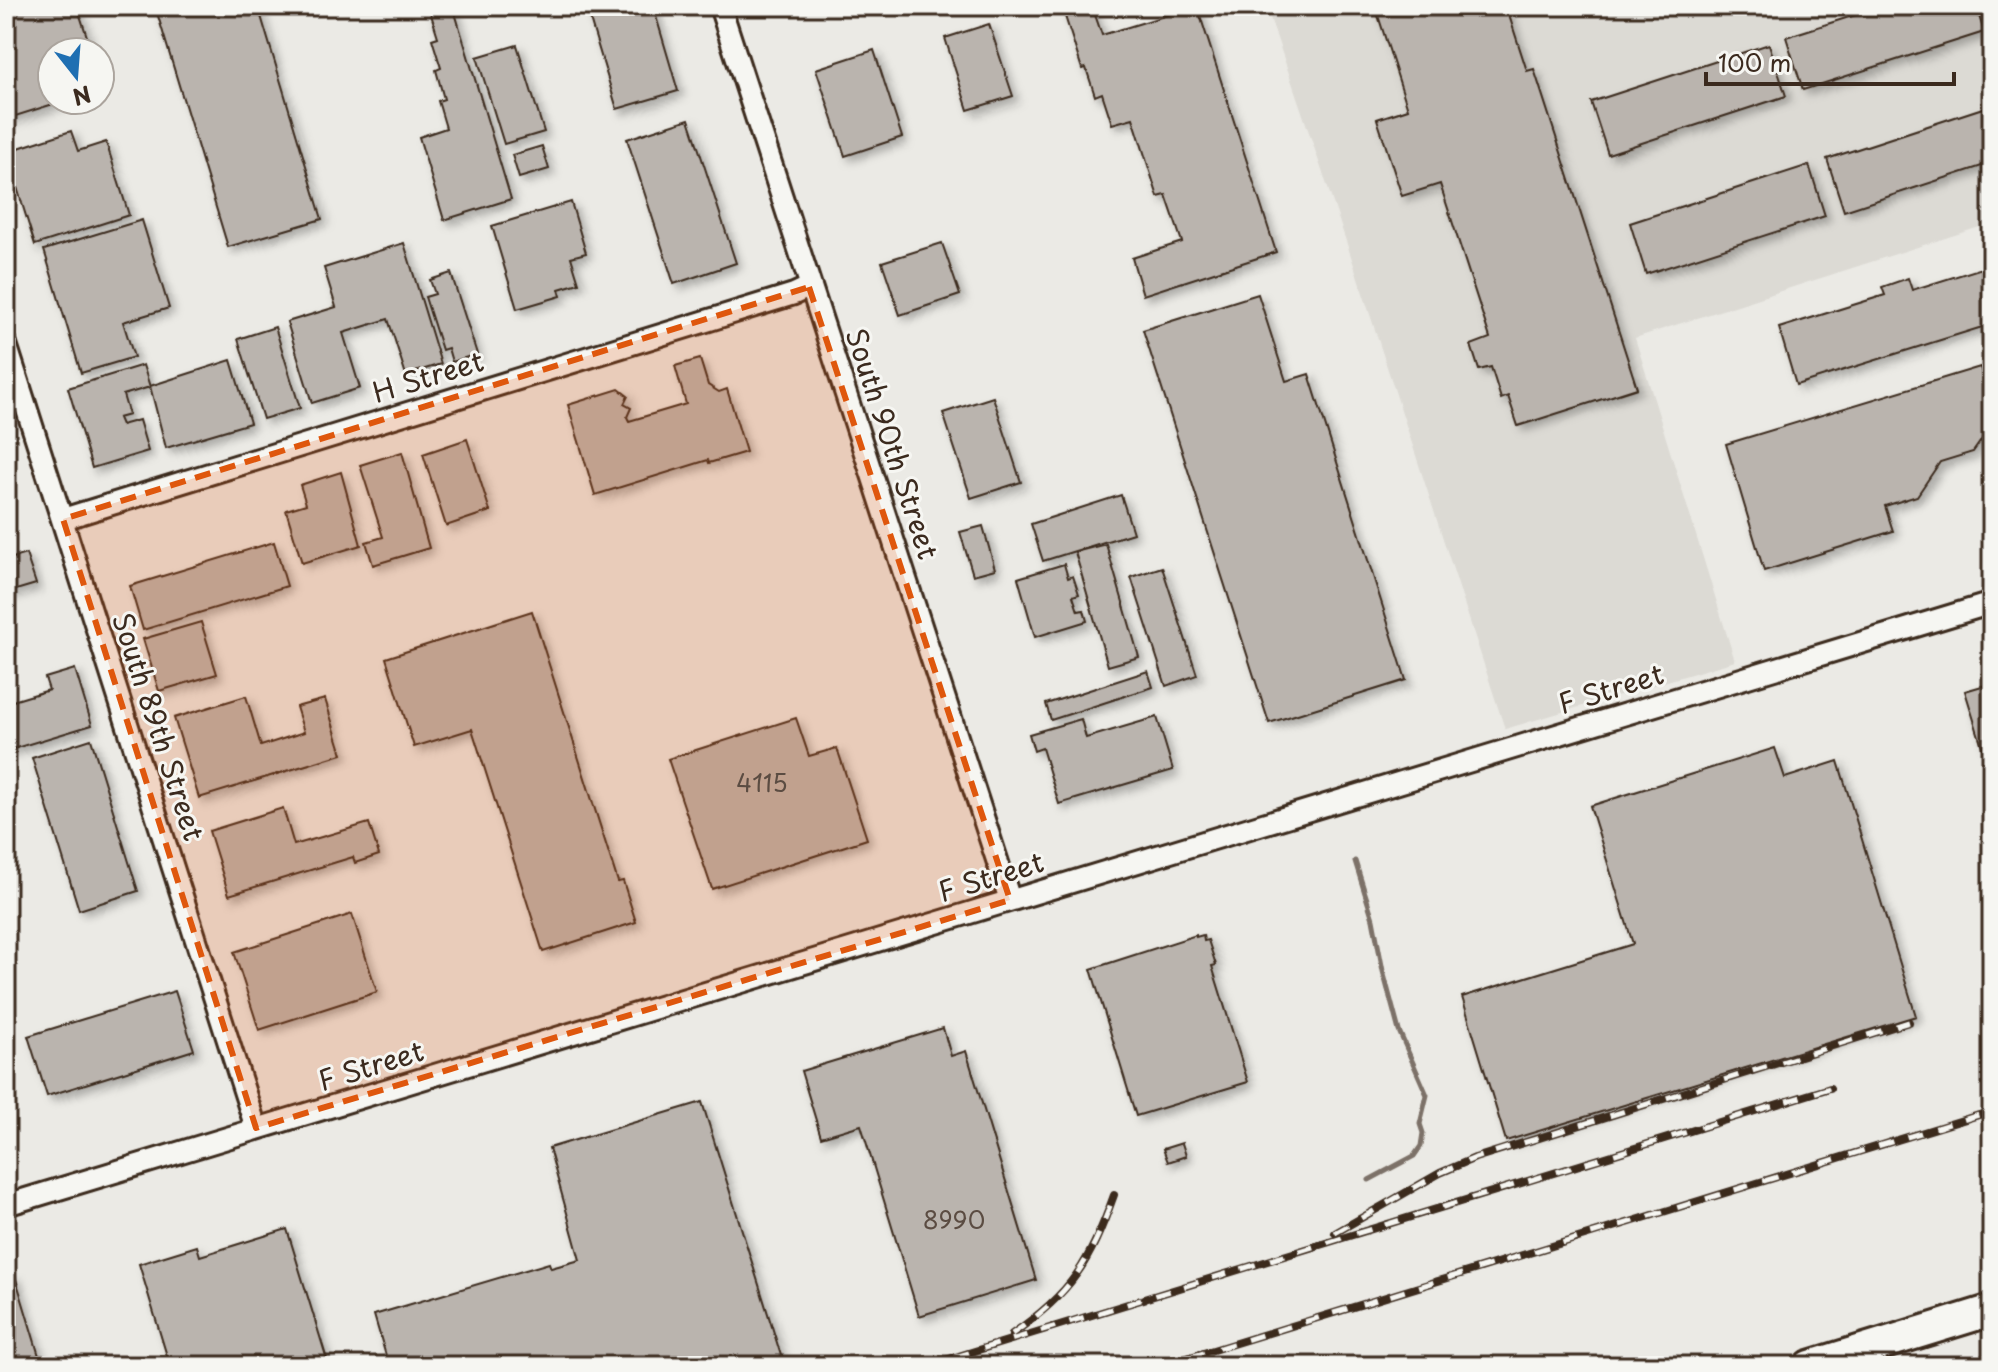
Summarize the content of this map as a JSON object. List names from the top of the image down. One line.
{"streets":{"street":["H Street","South 90th Street","F Street","South 89th Street"]},"crossings":[["H Street","South 90th Street"],["H Street","South 89th Street"],["South 90th Street","F Street"],["F Street","South 89th Street"]],"house_numbers":["4115","8990"],"scale_bar":"100 m","north":"bottom"}
